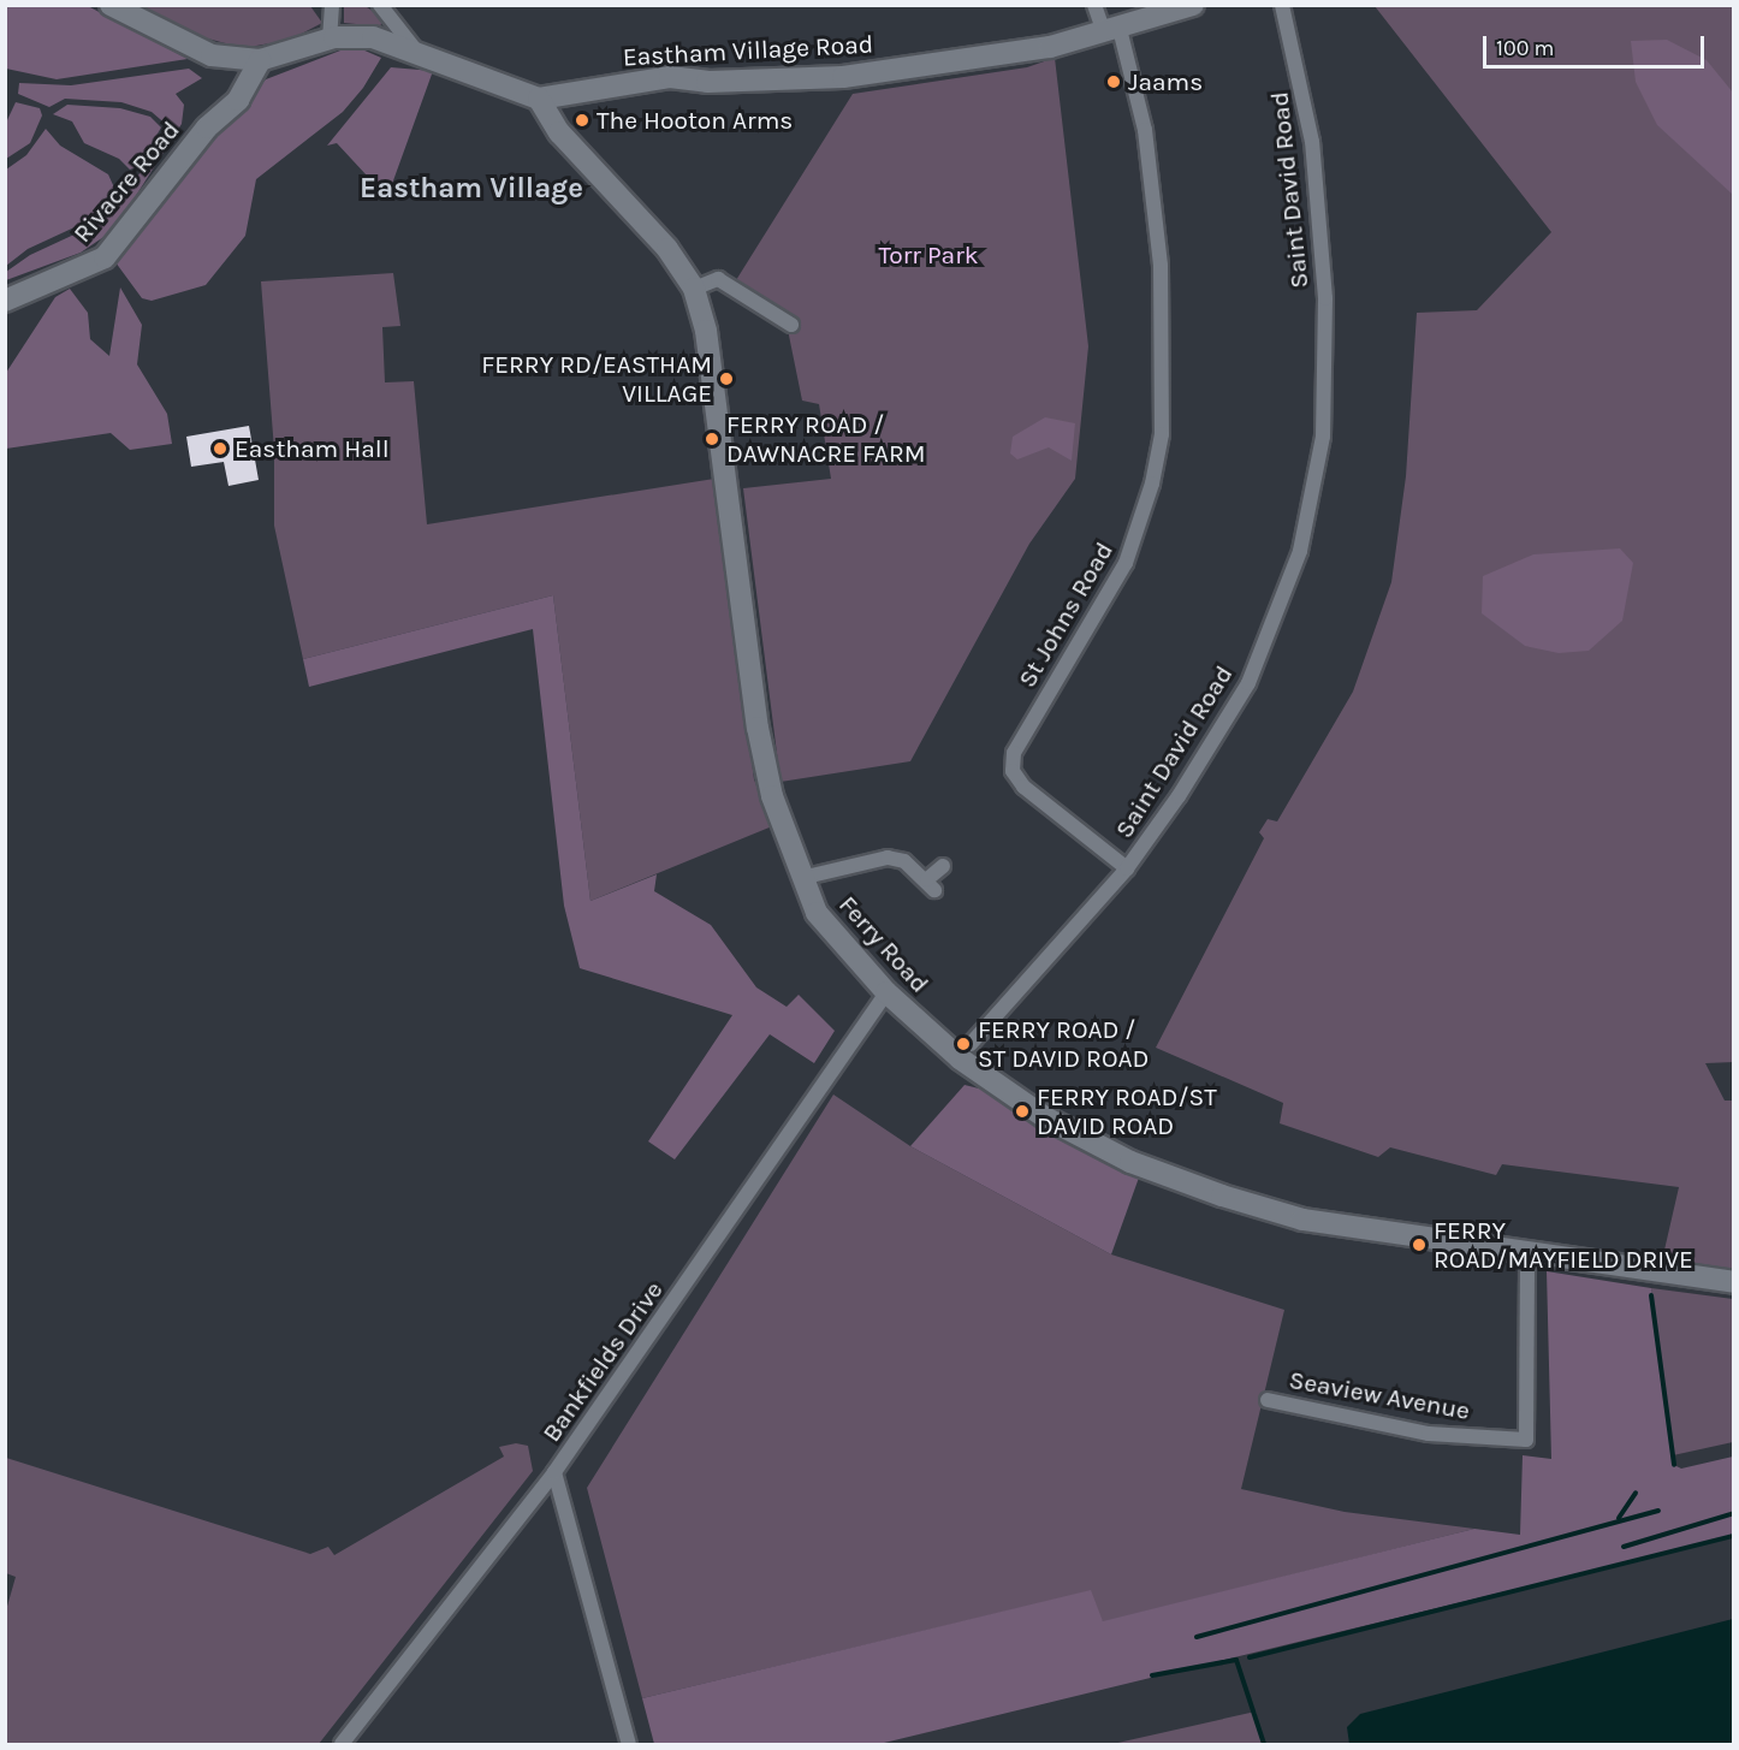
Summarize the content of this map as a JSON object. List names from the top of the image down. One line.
{"streets":{"street":["Eastham Village Road","Rivacre Road","Saint David Road","St Johns Road","Ferry Road","Bankfields Drive","Seaview Avenue"]},"crossings":[["Eastham Village Road","St Johns Road"],["Eastham Village Road","Ferry Road"],["Saint David Road","St Johns Road"],["Ferry Road","Bankfields Drive"],["Ferry Road","Seaview Avenue"]],"districts":["Eastham Village"],"parks":["Torr Park"],"places":["Jaams","The Hooton Arms","FERRY RD/EASTHAM VILLAGE","FERRY ROAD / DAWNACRE FARM","Eastham Hall","FERRY ROAD / ST DAVID ROAD","FERRY ROAD/ST DAVID ROAD","FERRY ROAD/MAYFIELD DRIVE"],"scale_bar":"100 m"}
